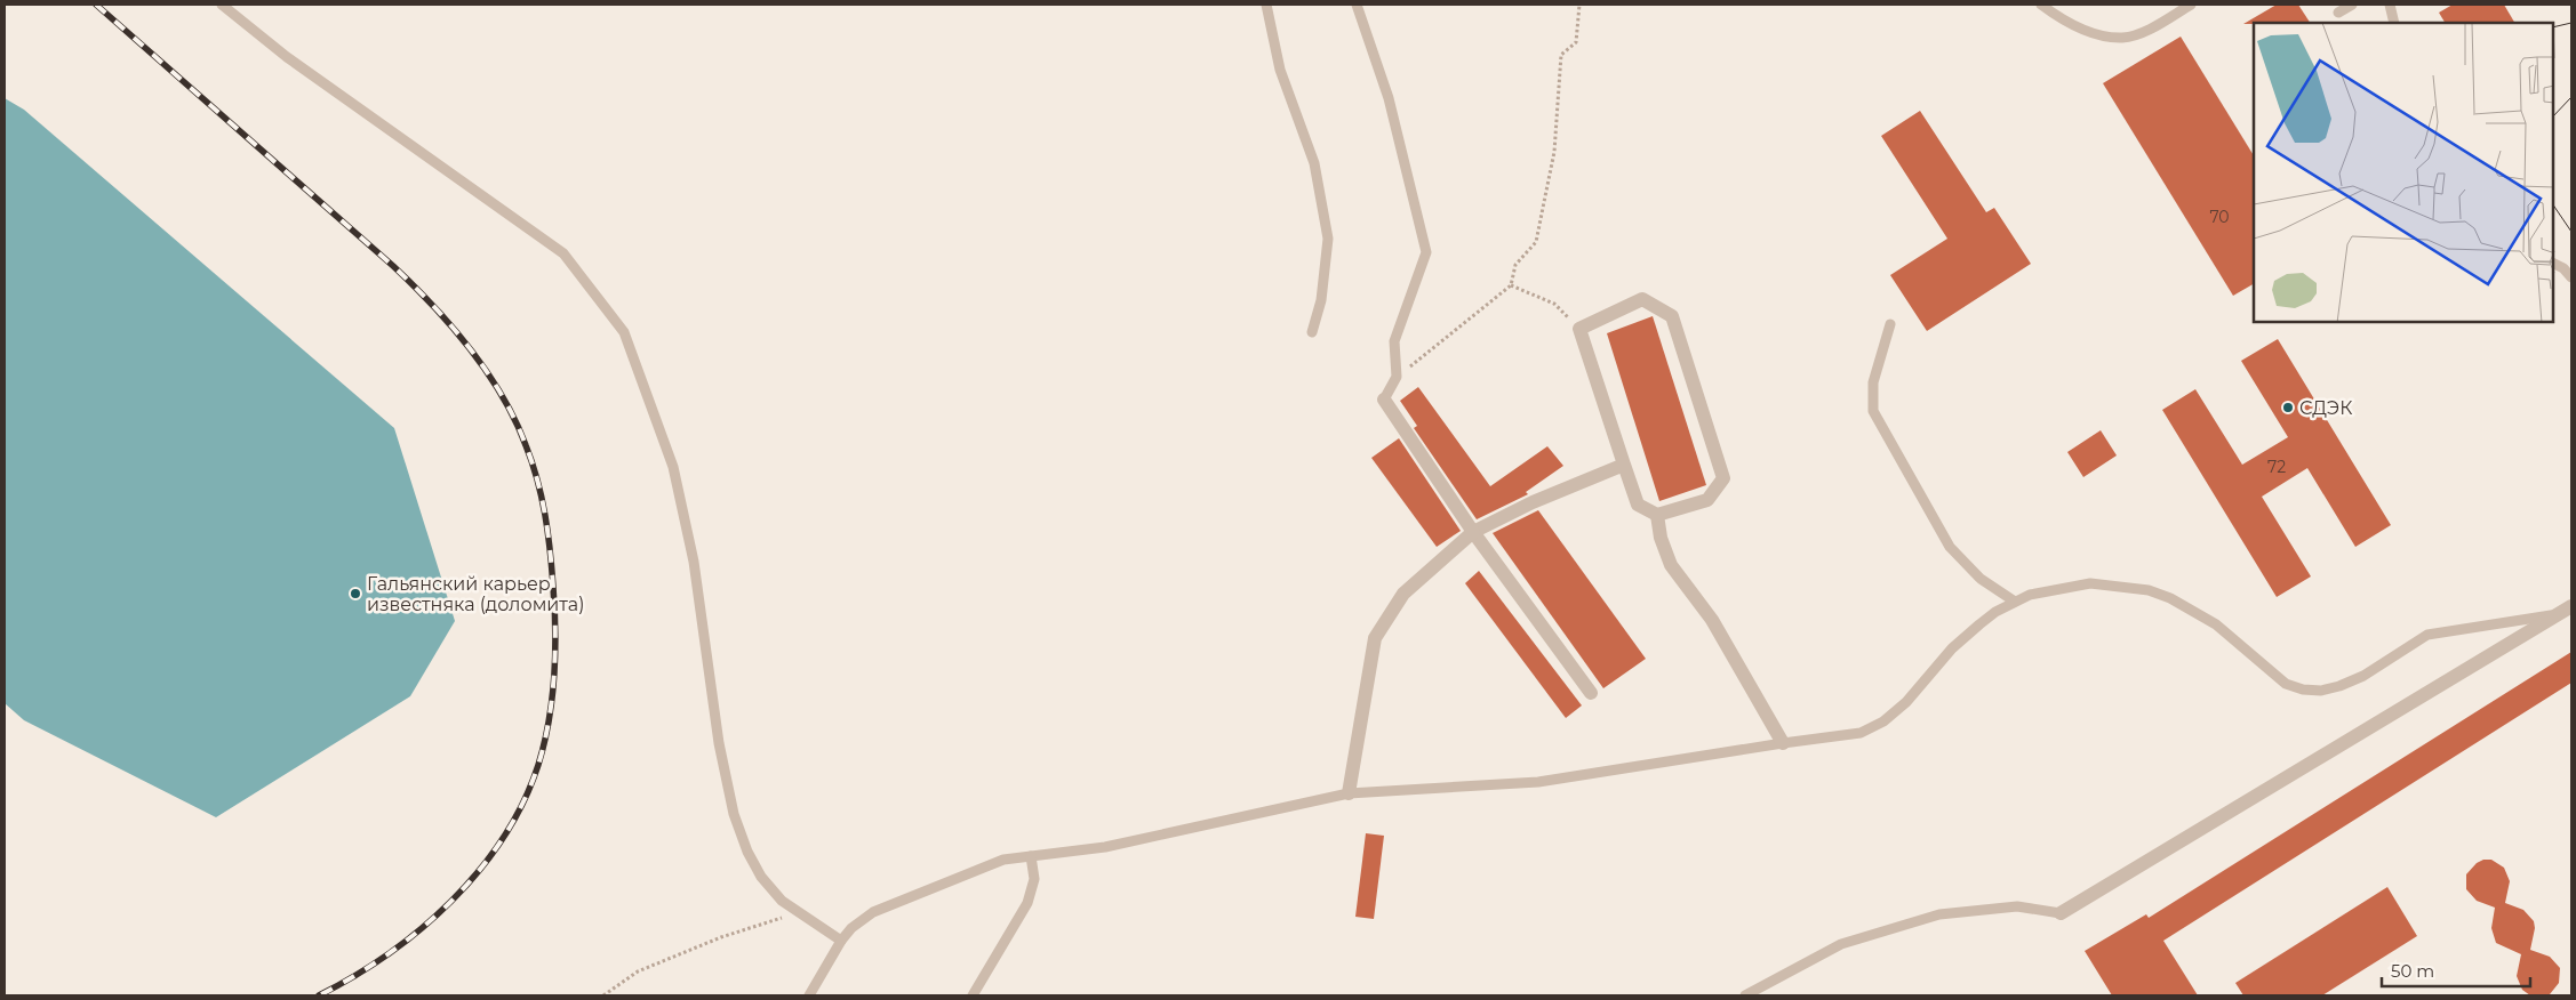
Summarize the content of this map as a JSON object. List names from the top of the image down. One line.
{"places":["СДЭК","Гальянский карьер известняка (доломита)"],"house_numbers":["70","72"],"scale_bar":"50 m"}
